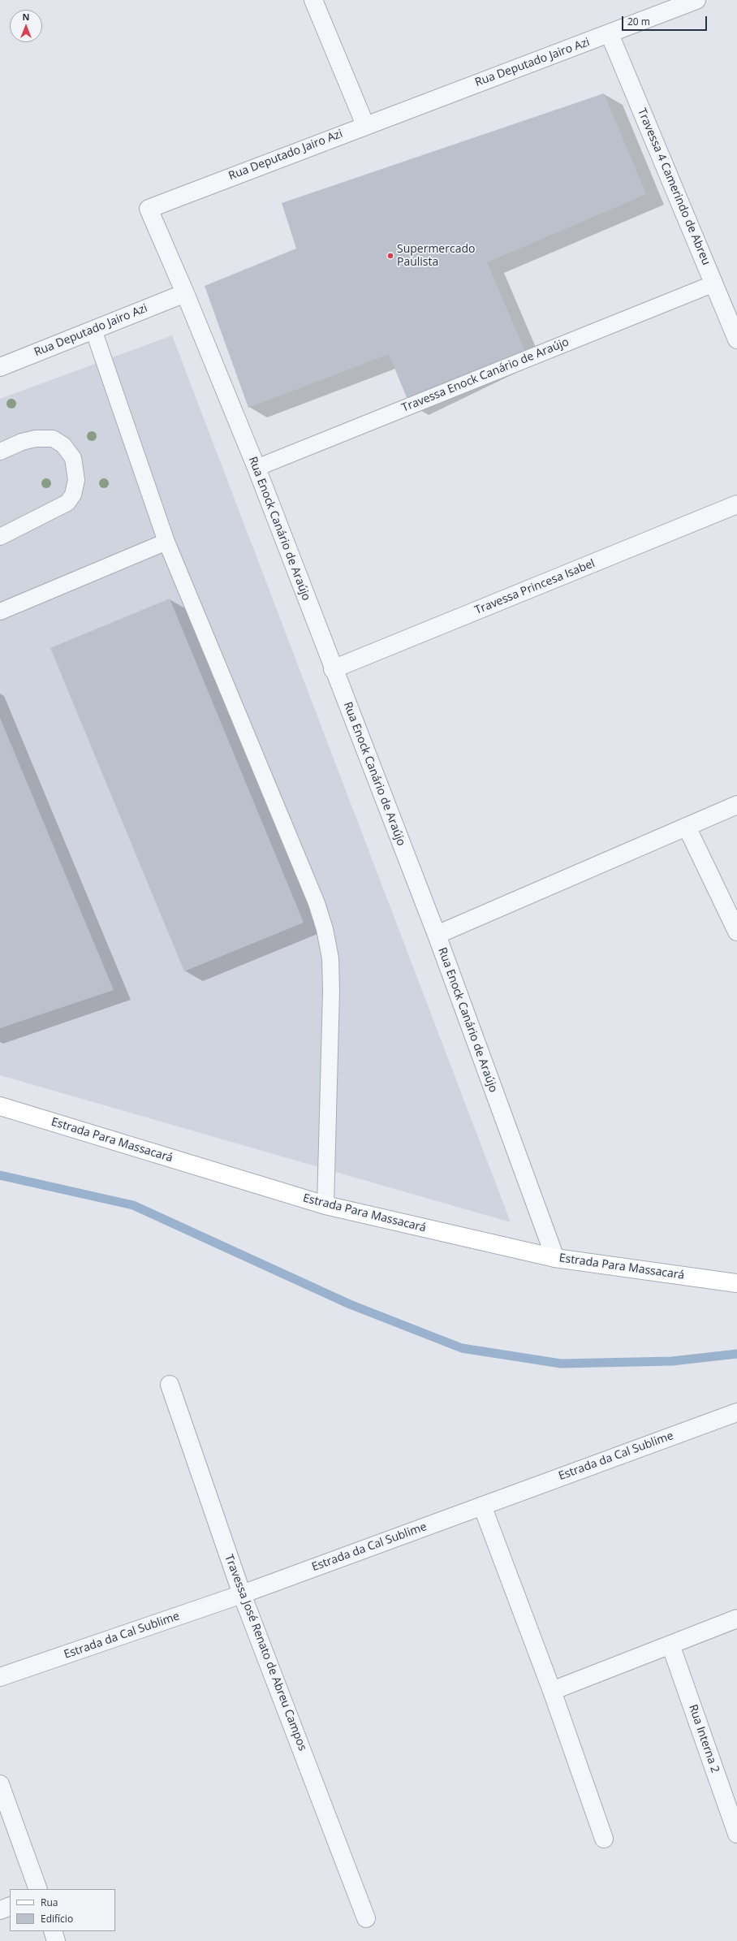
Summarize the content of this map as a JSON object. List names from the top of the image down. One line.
{"streets":{"main road":["Estrada Para Massacará"],"street":["Rua Deputado Jairo Azi","Travessa 4 Camerindo de Abreu","Rua Enock Canário de Araújo","Travessa Princesa Isabel","Estrada da Cal Sublime","Travessa José Renato de Abreu Campos","Rua Interna 2"],"lane":["Travessa Enock Canário de Araújo"]},"crossings":[["Rua Deputado Jairo Azi","Travessa 4 Camerindo de Abreu"],["Rua Deputado Jairo Azi","Rua Enock Canário de Araújo"],["Travessa 4 Camerindo de Abreu","Travessa Enock Canário de Araújo"],["Travessa Enock Canário de Araújo","Rua Enock Canário de Araújo"],["Rua Enock Canário de Araújo","Travessa Princesa Isabel"],["Rua Enock Canário de Araújo","Estrada Para Massacará"],["Estrada da Cal Sublime","Travessa José Renato de Abreu Campos"]],"places":["Supermercado Paulista"],"legend":["Rua","Edifício"],"scale_bar":"20 m","north":"top"}
